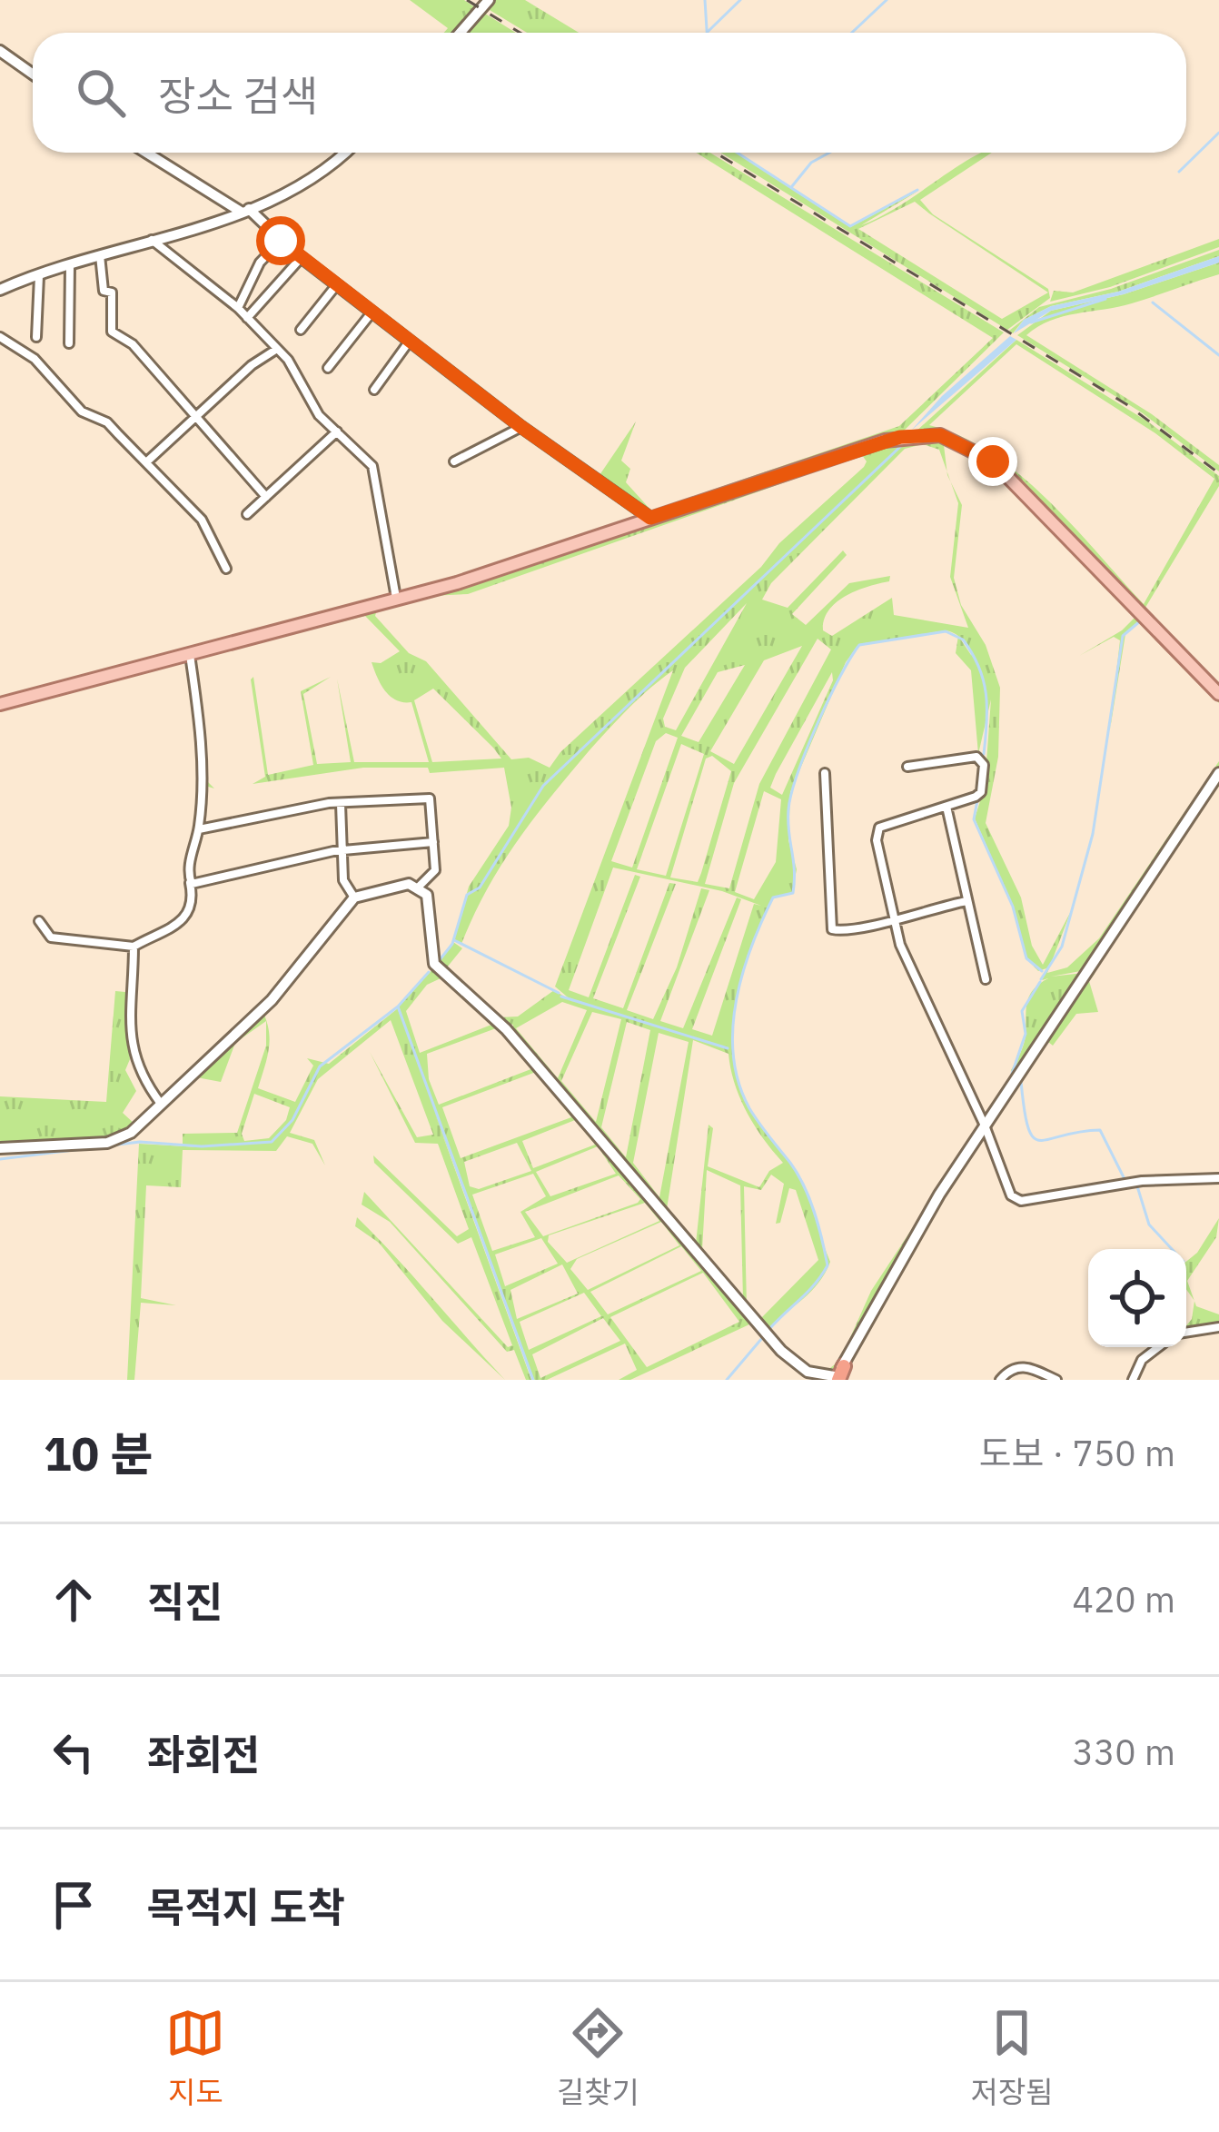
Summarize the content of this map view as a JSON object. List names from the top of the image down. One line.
{"page":{"search":"장소 검색","heading":["10 분","도보 · 750 m"],"list":[["직진","420 m"],["좌회전","330 m"],"목적지 도착"],"nav":["지도","길찾기","저장됨"]}}
